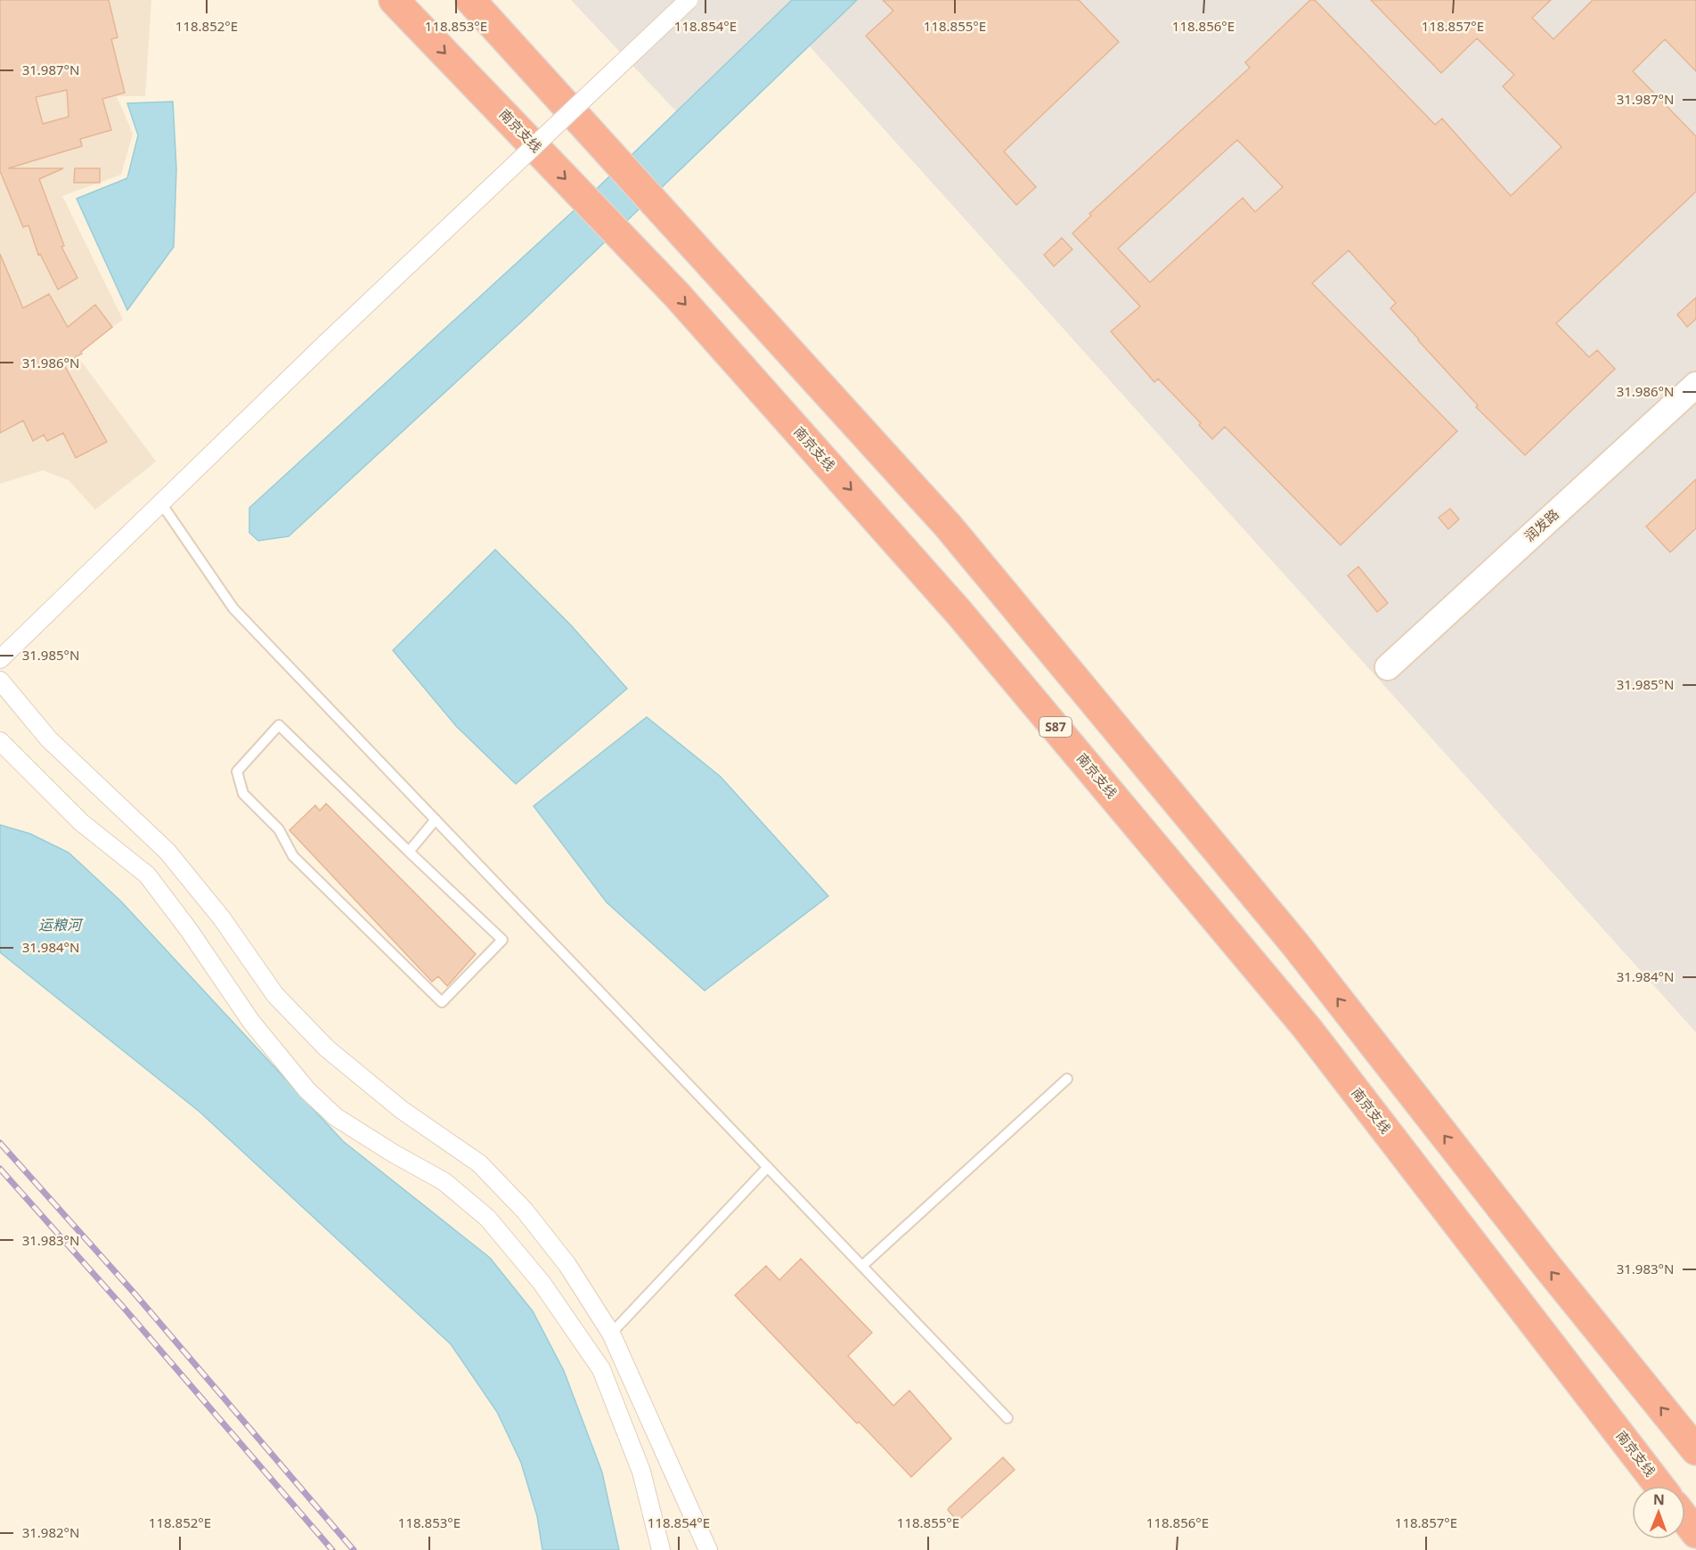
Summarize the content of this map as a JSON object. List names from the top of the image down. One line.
{"streets":{"highway":["南京支线","S87"],"street":["润发路"]},"water":["运粮河"],"north":"top","coordinates":["118.852°E","118.853°E","118.854°E","118.855°E","118.856°E","118.857°E","31.987°N","31.986°N","31.985°N","31.984°N","31.983°N","31.982°N"]}
